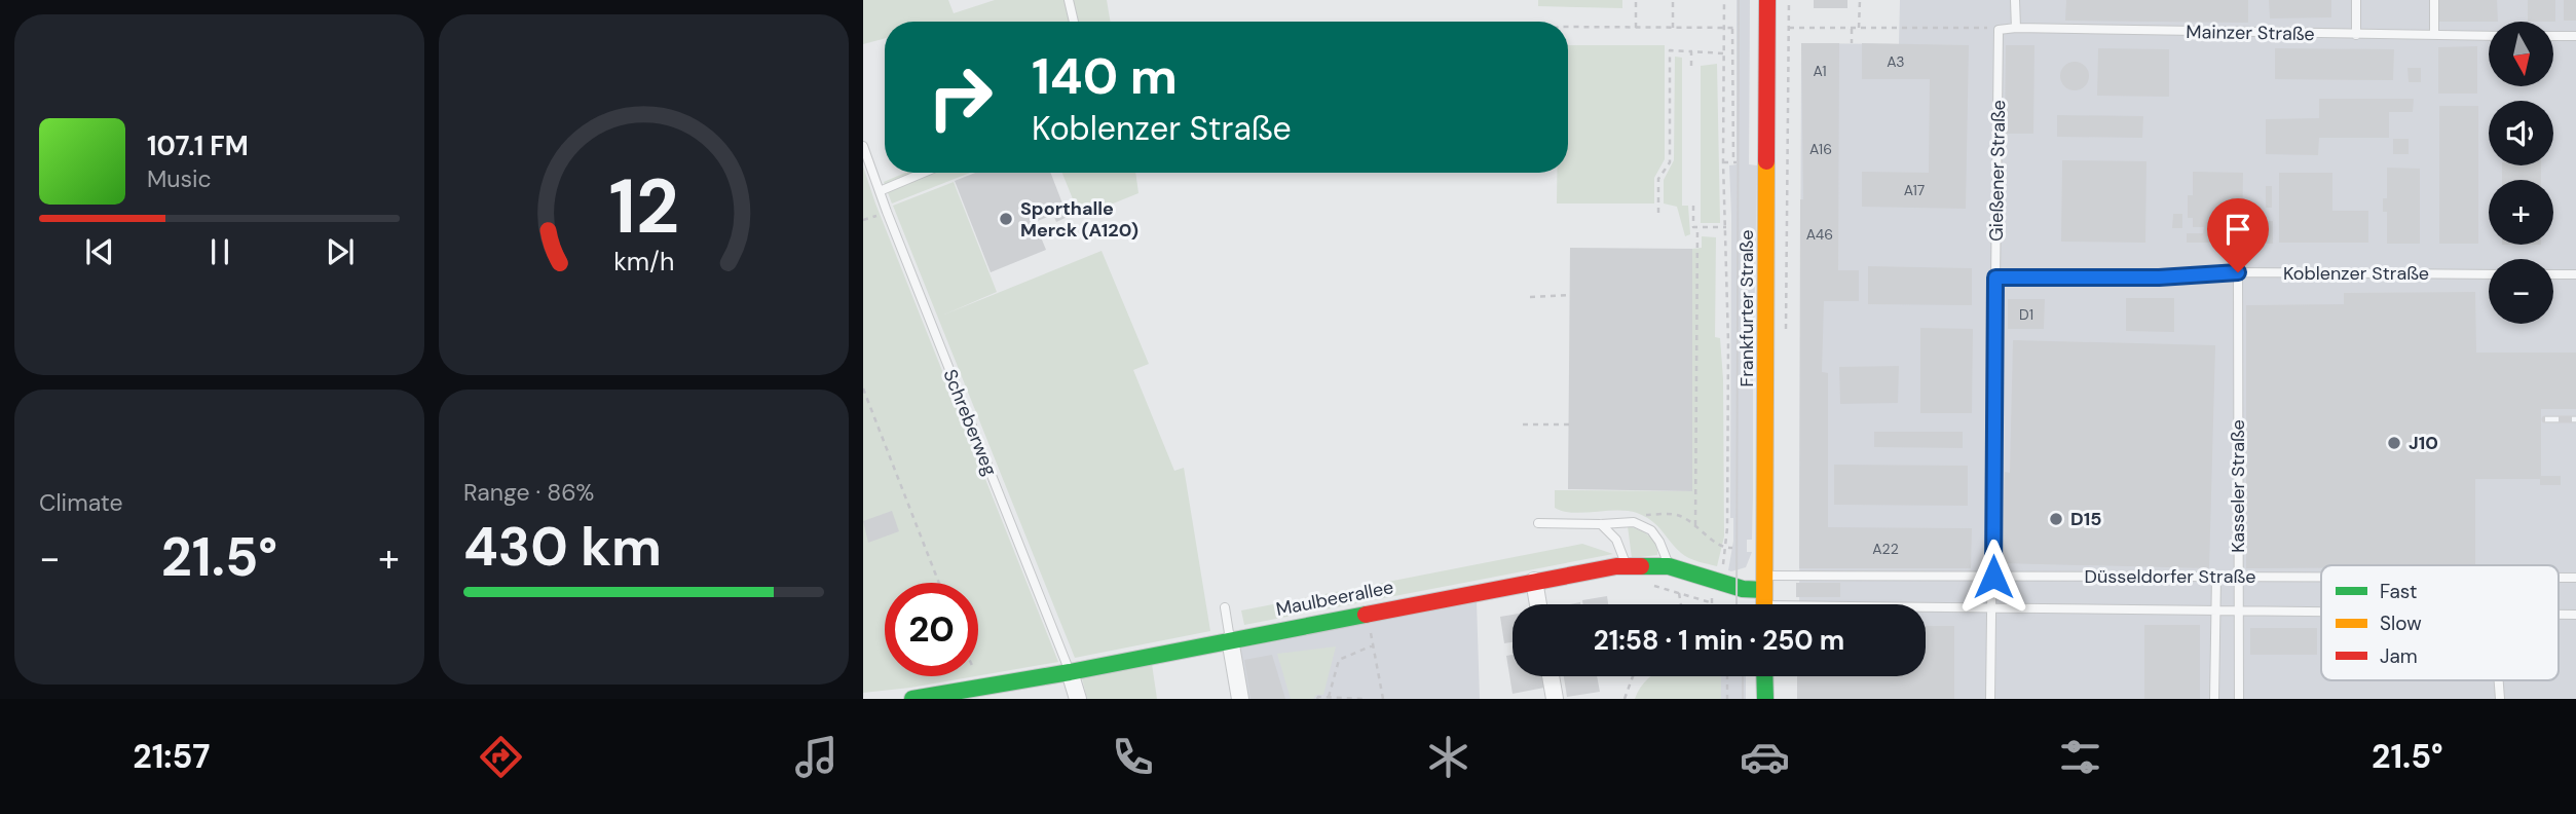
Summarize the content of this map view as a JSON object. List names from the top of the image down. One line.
{"streets":{"street":["Frankfurter Straße","Schreberweg","Maulbeerallee"],"lane":["Mainzer Straße","Gießener Straße","Koblenzer Straße","Kasseler Straße","Düsseldorfer Straße"]},"crossings":[["Mainzer Straße","Gießener Straße"],["Gießener Straße","Koblenzer Straße"],["Gießener Straße","Düsseldorfer Straße"],["Koblenzer Straße","Kasseler Straße"],["Frankfurter Straße","Düsseldorfer Straße"],["Frankfurter Straße","Maulbeerallee"],["Schreberweg","Maulbeerallee"],["Kasseler Straße","Düsseldorfer Straße"],["Düsseldorfer Straße","Maulbeerallee"]],"places":["Sporthalle Merck (A120)","J10","D15"],"house_numbers":["A3","A1","A16","A17","A46","D1","A22"],"legend":["Fast","Slow","Jam"],"north":"bottom","page":{"map_buttons":["+","−"],"turn":["140 m","Koblenzer Straße"],"song":["107.1 FM","Music"],"tile":["Climate",["Range · 86%","430 km"]],"heat":["−","21.5°","+"],"limit":"20","trip":"21:58 · 1 min · 250 m","tabs":["21:57","21.5°"],"gauge":["12","km/h"]}}
